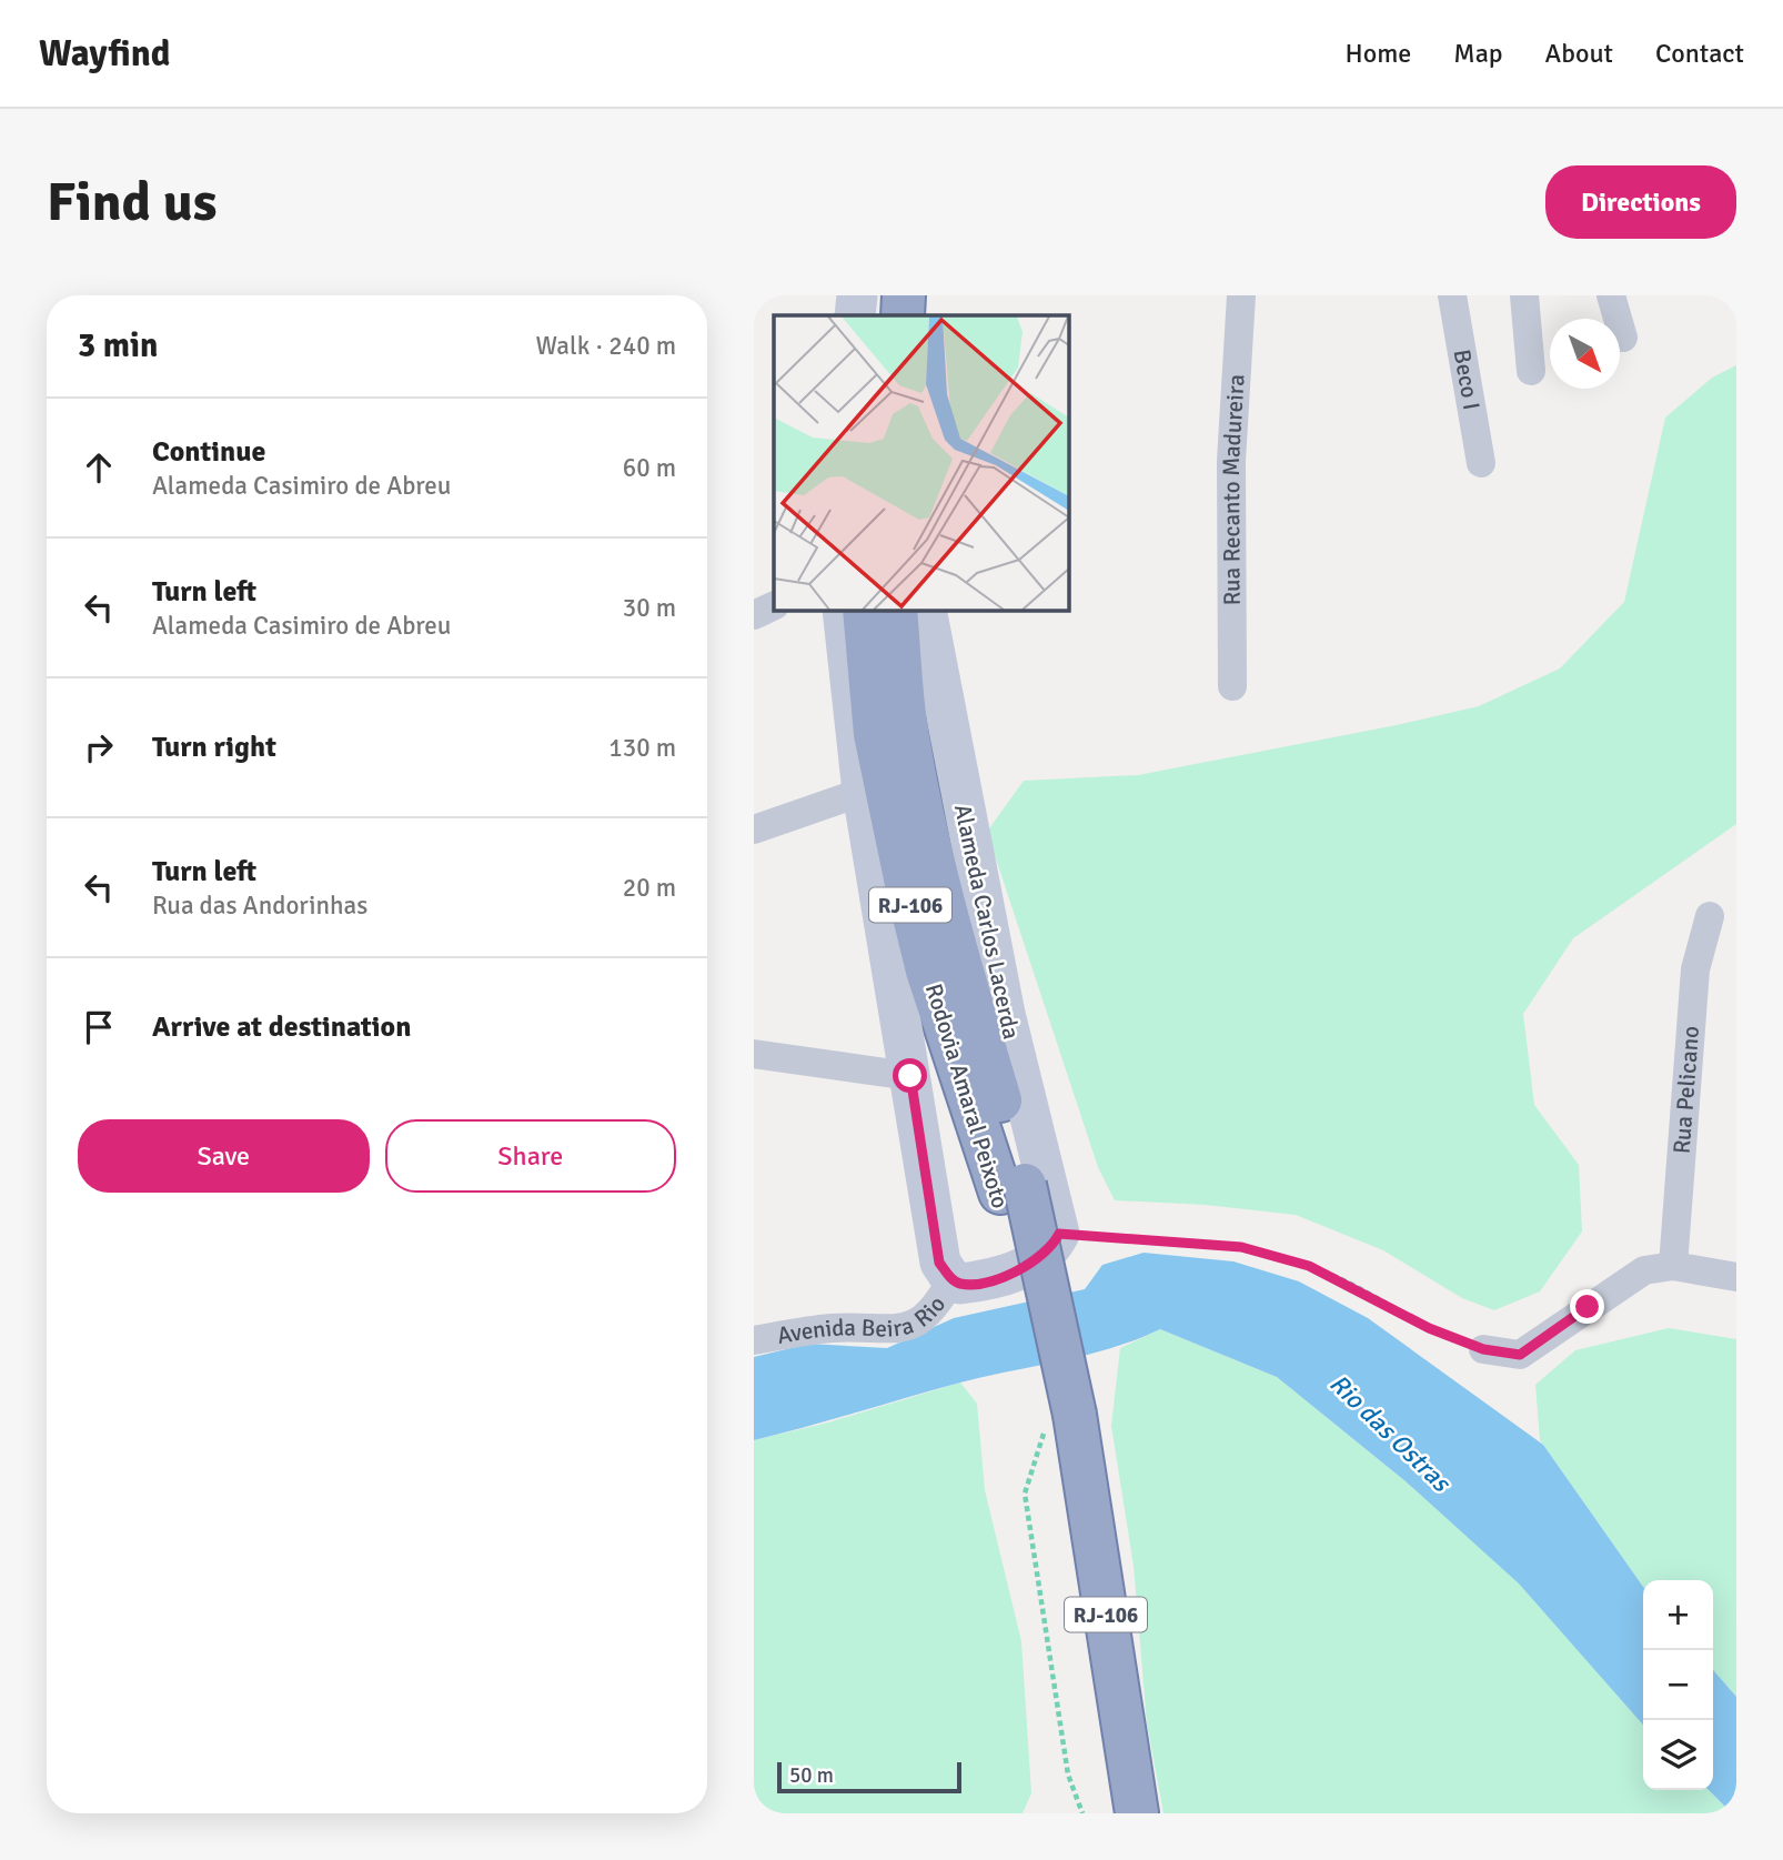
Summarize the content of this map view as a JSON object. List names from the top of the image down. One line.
{"streets":{"highway":["RJ-106","Rodovia Amaral Peixoto"],"main road":["Alameda Carlos Lacerda"],"street":["Beco I","Rua Recanto Madureira","Rua Pelicano","Avenida Beira Rio"]},"crossings":[["Alameda Carlos Lacerda","Rodovia Amaral Peixoto"]],"water":["Rio das Ostras"],"scale_bar":"50 m","north":"bottom right","page":{"header":"Wayfind","nav":["Home","Map","About","Contact"],"buttons":["Directions",["Save","Share"]],"title":"Find us","heading":["3 min","Walk · 240 m"],"list":[["Continue","Alameda Casimiro de Abreu","60 m"],["Turn left","Alameda Casimiro de Abreu","30 m"],["Turn right","130 m"],["Turn left","Rua das Andorinhas","20 m"],"Arrive at destination"],"map_buttons":["+","−"],"scale":"50 m"}}
